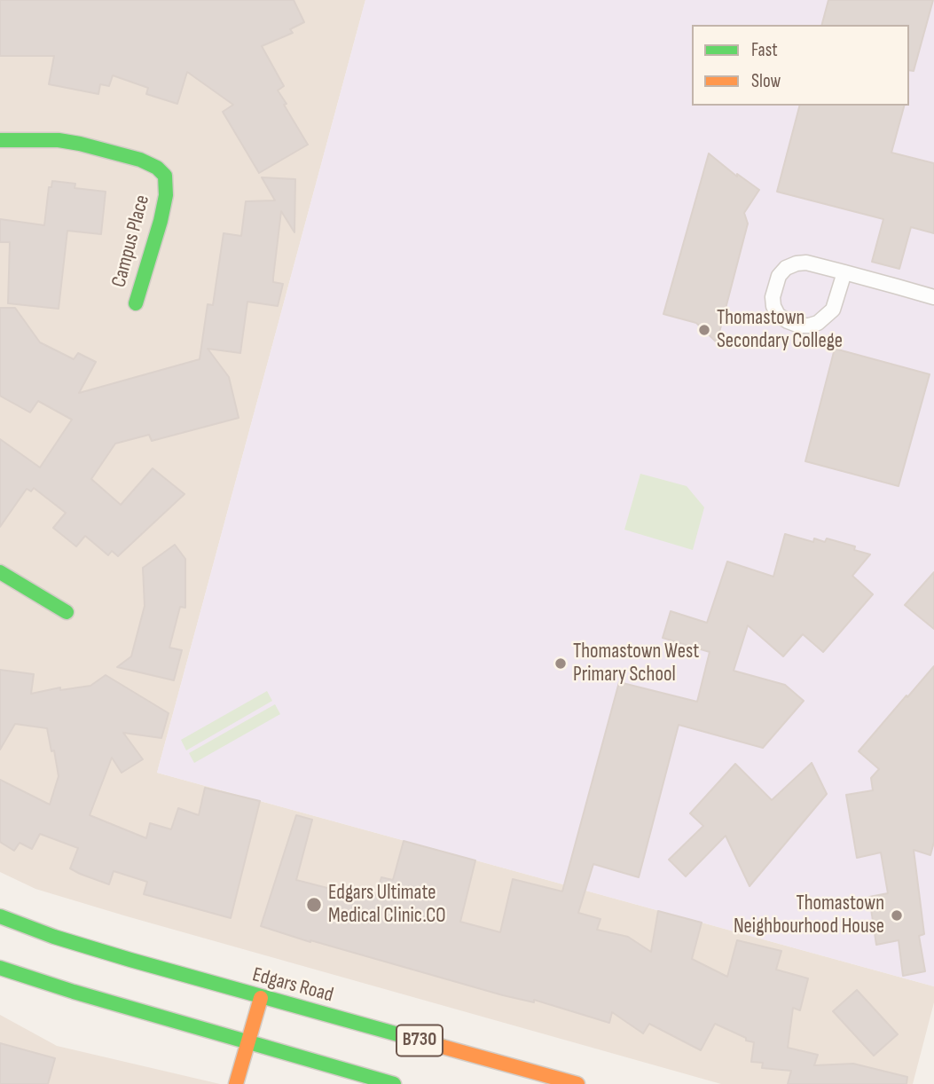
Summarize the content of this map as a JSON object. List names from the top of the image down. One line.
{"streets":{"main road":["Campus Place","Edgars Road","B730"]},"places":["Thomastown Secondary College","Thomastown West Primary School","Edgars Ultimate Medical Clinic.CO","Thomastown Neighbourhood House"],"legend":["Fast","Slow"]}
